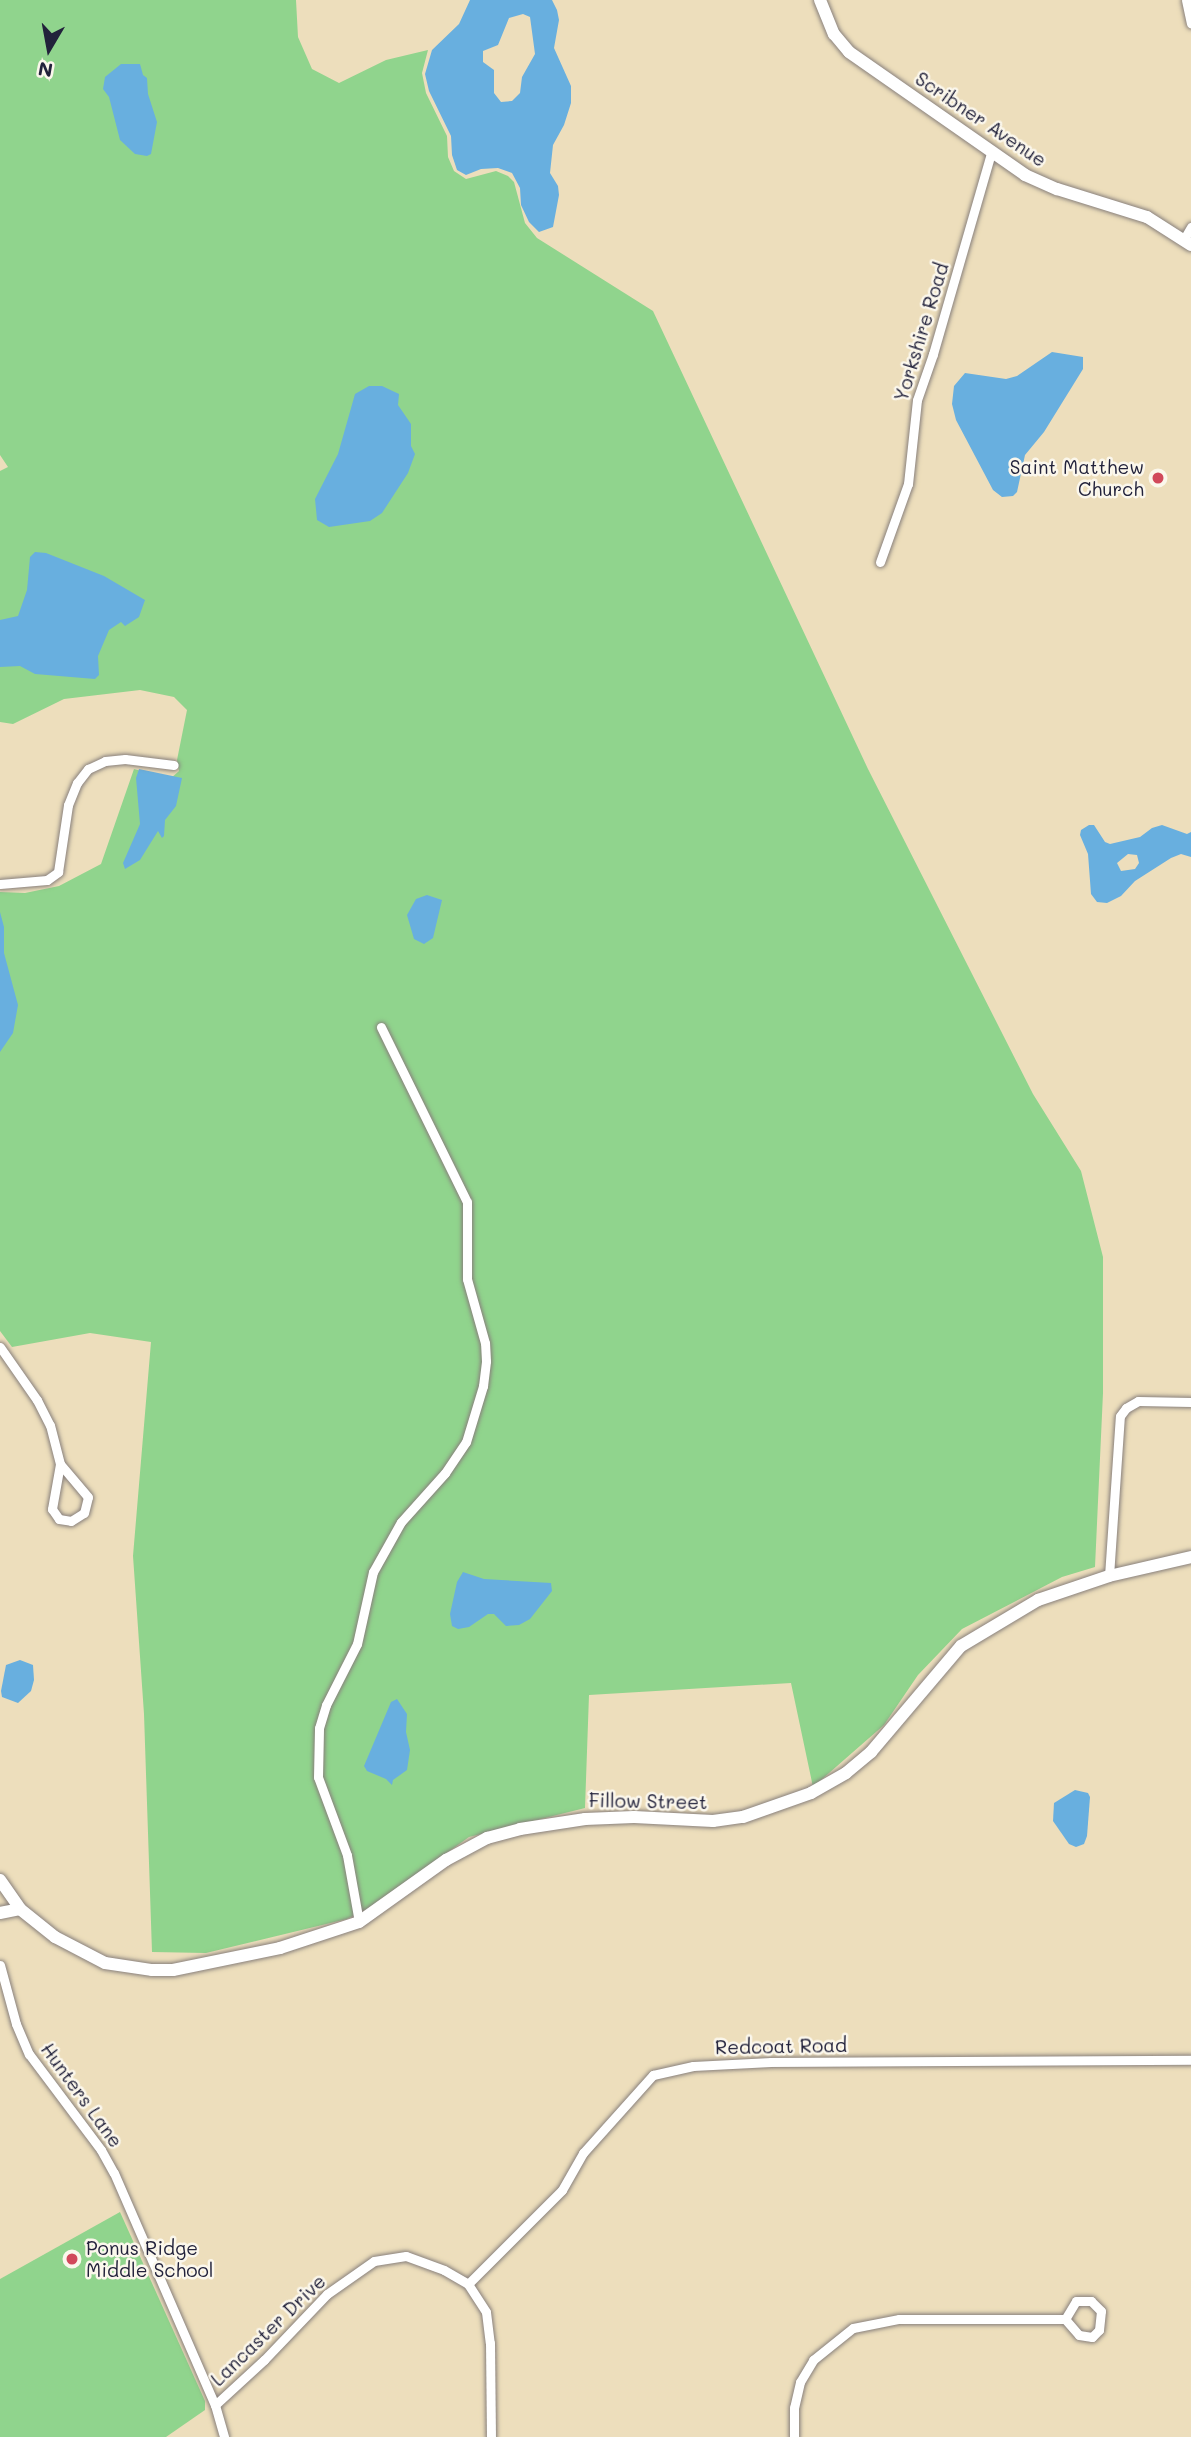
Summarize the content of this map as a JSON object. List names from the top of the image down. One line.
{"streets":{"street":["Scribner Avenue","Yorkshire Road","Fillow Street","Redcoat Road","Hunters Lane","Lancaster Drive"]},"crossings":[["Scribner Avenue","Yorkshire Road"],["Redcoat Road","Lancaster Drive"],["Hunters Lane","Lancaster Drive"]],"places":["Saint Matthew Church","Ponus Ridge Middle School"],"north":"bottom"}
